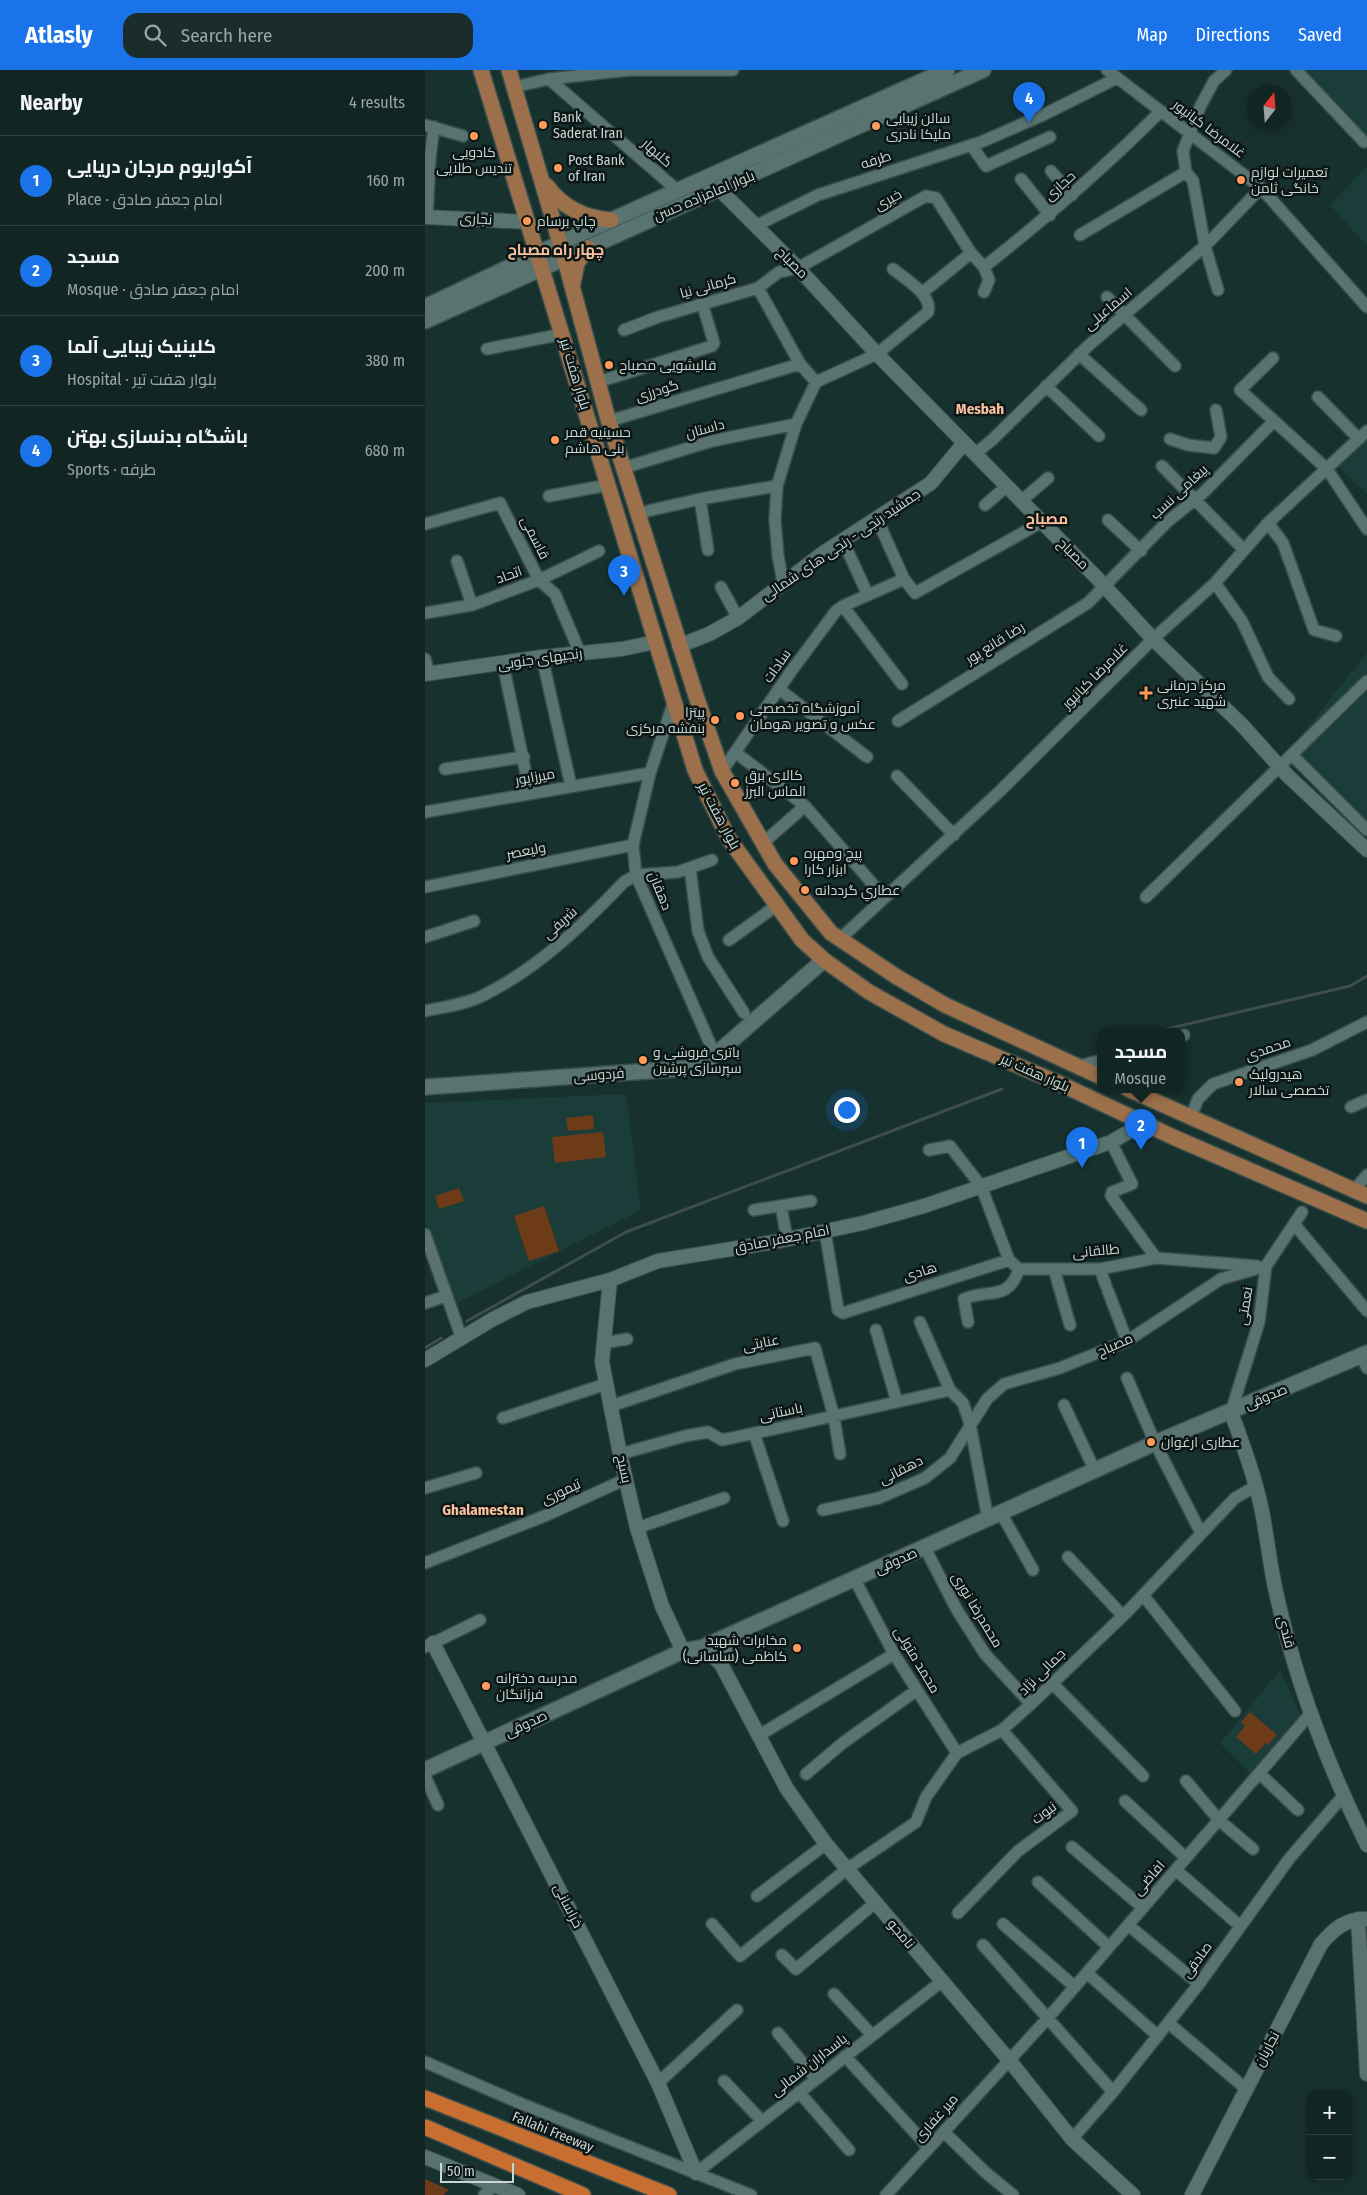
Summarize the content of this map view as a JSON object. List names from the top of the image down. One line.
{"streets":{"highway":["Fallahi Freeway"],"main road":["بلوار امامزاده حسن","بلوار هفت تیر","فردوسی","صدوقی"],"street":["غلامرضا کیانپور","گلبهار","طرفه","حجازی","خیری","نجاری","مصباح","کرمانی نیا","اسماعیلی","گودرزی","داستان","پیغامی نسب","قاسمی","جمشید رنجی - رنجی های شمالی","اتحاد","رضا قانع پور","رنجیهای جنوبی","سادات","میرزاپور","ولیعصر","دهقان","شریفی","محمدی","امام جعفر صادق","طالقانی","هادی","نعمتی","عنایتی","باستانی","بسیح","دهقانی","تیموری","محمدرضا نوری","قندی","محمد متولی","جمالی نژاد","نبوت","افاضی","خراسانی","نامجو","صادقی","نجاریان","پاسداران شمالی","میر غفاری"]},"crossings":[["غلامرضا کیانپور","طرفه"],["غلامرضا کیانپور","حجازی"],["غلامرضا کیانپور","مصباح"],["غلامرضا کیانپور","اسماعیلی"],["غلامرضا کیانپور","بلوار هفت تیر"],["گلبهار","بلوار امامزاده حسن"],["طرفه","مصباح"],["حجازی","خیری"],["بلوار امامزاده حسن","مصباح"],["بلوار امامزاده حسن","بلوار هفت تیر"],["خیری","مصباح"],["خیری","کرمانی نیا"],["نجاری","بلوار هفت تیر"],["مصباح","کرمانی نیا"],["مصباح","اسماعیلی"],["مصباح","پیغامی نسب"],["مصباح","جمشید رنجی - رنجی های شمالی"],["مصباح","رضا قانع پور"],["مصباح","طالقانی"],["مصباح","نعمتی"],["مصباح","دهقانی"],["بلوار هفت تیر","گودرزی"],["بلوار هفت تیر","داستان"],["بلوار هفت تیر","جمشید رنجی - رنجی های شمالی"],["بلوار هفت تیر","رنجیهای جنوبی"],["بلوار هفت تیر","سادات"],["بلوار هفت تیر","دهقان"],["بلوار هفت تیر","فردوسی"],["بلوار هفت تیر","امام جعفر صادق"],["پیغامی نسب","رضا قانع پور"],["قاسمی","اتحاد"],["قاسمی","رنجیهای جنوبی"],["میرزاپور","دهقان"],["ولیعصر","دهقان"],["دهقان","شریفی"],["دهقان","فردوسی"],["امام جعفر صادق","هادی"],["امام جعفر صادق","بسیح"],["طالقانی","نعمتی"],["نعمتی","صدوقی"],["نعمتی","قندی"],["عنایتی","باستانی"],["عنایتی","بسیح"],["صدوقی","بسیح"],["صدوقی","محمدرضا نوری"],["صدوقی","قندی"],["صدوقی","محمد متولی"],["صدوقی","خراسانی"],["صدوقی","نامجو"],["باستانی","بسیح"],["بسیح","تیموری"],["محمدرضا نوری","جمالی نژاد"],["قندی","جمالی نژاد"],["قندی","افاضی"],["قندی","صادقی"],["محمد متولی","جمالی نژاد"],["جمالی نژاد","نبوت"],["جمالی نژاد","نامجو"],["افاضی","نامجو"],["افاضی","میر غفاری"],["خراسانی","پاسداران شمالی"],["نامجو","صادقی"],["نامجو","پاسداران شمالی"],["نامجو","میر غفاری"]],"districts":["چهار راه مصباح","Mesbah","مصباح","Ghalamestan"],"places":{"other":["Bank Saderat Iran","سالن زیبایی ملیکا نادری","کادویی تندیس طلایی","Post Bank of Iran","تعمیرات لوازم خانگی ثامن","چاپ برسام","قالیشویی مصباح","حسینیه قمر بنی هاشم","آموزشگاه تخصصی عکس و تصویر هومان","پیتزا بنفشه مرکزی","کالای برق الماس البرز","پیچ ومهره ابزار کارا","عطاري گرددانه","باتری فروشی و سپرسازی پرشین","هیدرولیک تخصصی سالار","عطاری ارغوان","مخابرات شهید کاظمی (ساسانی)","مدرسه دخترانه فرزانگان"],"health":["مرکز درمانی شهید عنبری"]},"scale_bar":"50 m","north":"top","page":{"header":"Atlasly","search":"Search here","nav":["Map","Directions","Saved"],"heading":["Nearby","4 results"],"pins":["4","3","2","1"],"list":[{"mark":"1","name":"آکواریوم مرجان دریایی","note":"Place · امام جعفر صادق","value":"160 m"},{"mark":"2","name":"مسجد","note":"Mosque · امام جعفر صادق","value":"200 m"},{"mark":"3","name":"کلینیک زیبایی آلما","note":"Hospital · بلوار هفت تیر","value":"380 m"},{"mark":"4","name":"باشگاه بدنسازی بهتن","note":"Sports · طرفه","value":"680 m"}],"popup":["مسجد","Mosque"],"map_buttons":["+","−"],"scale":"50 m"}}
